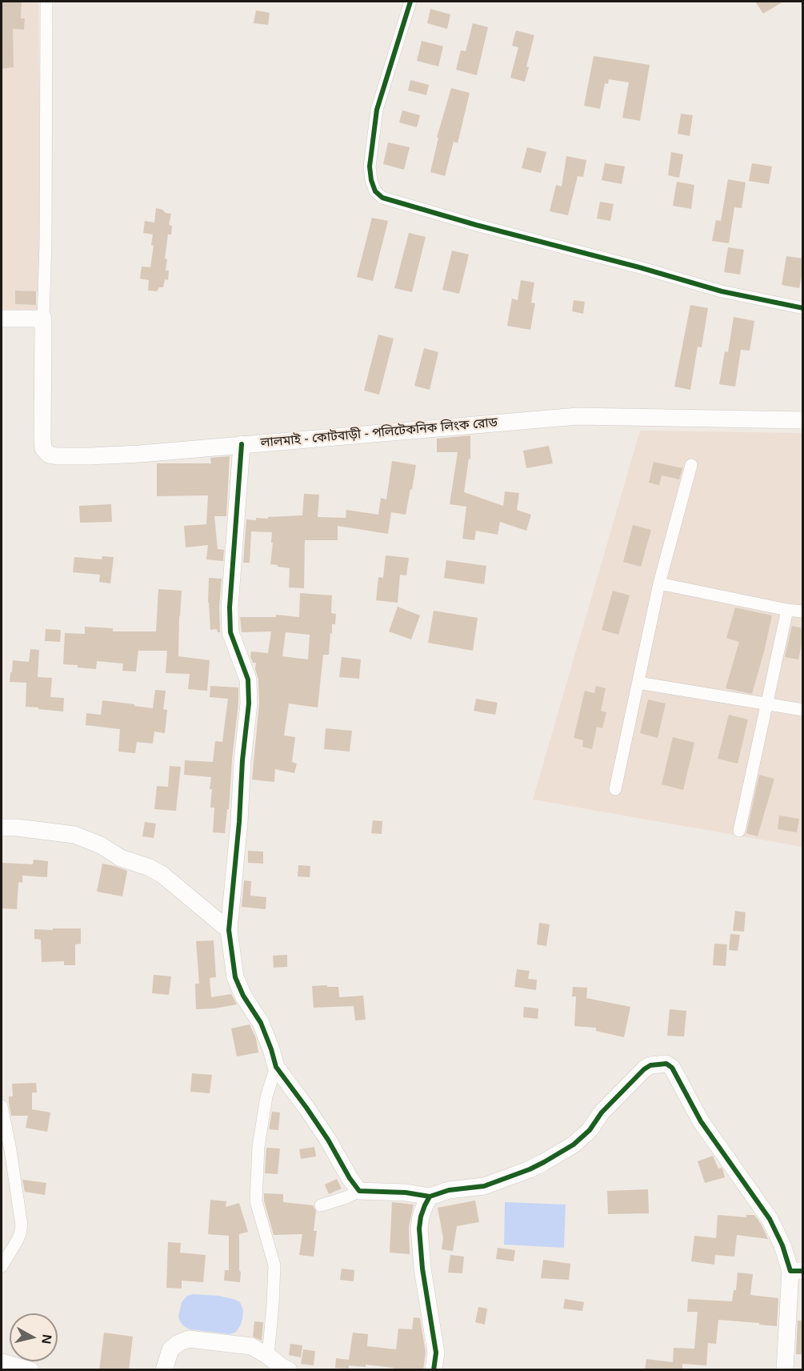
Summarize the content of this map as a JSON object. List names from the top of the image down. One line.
{"streets":{"street":["লালমাই - কোটবাড়ী - পলিটেকনিক লিংক রোড"]},"north":"right"}
